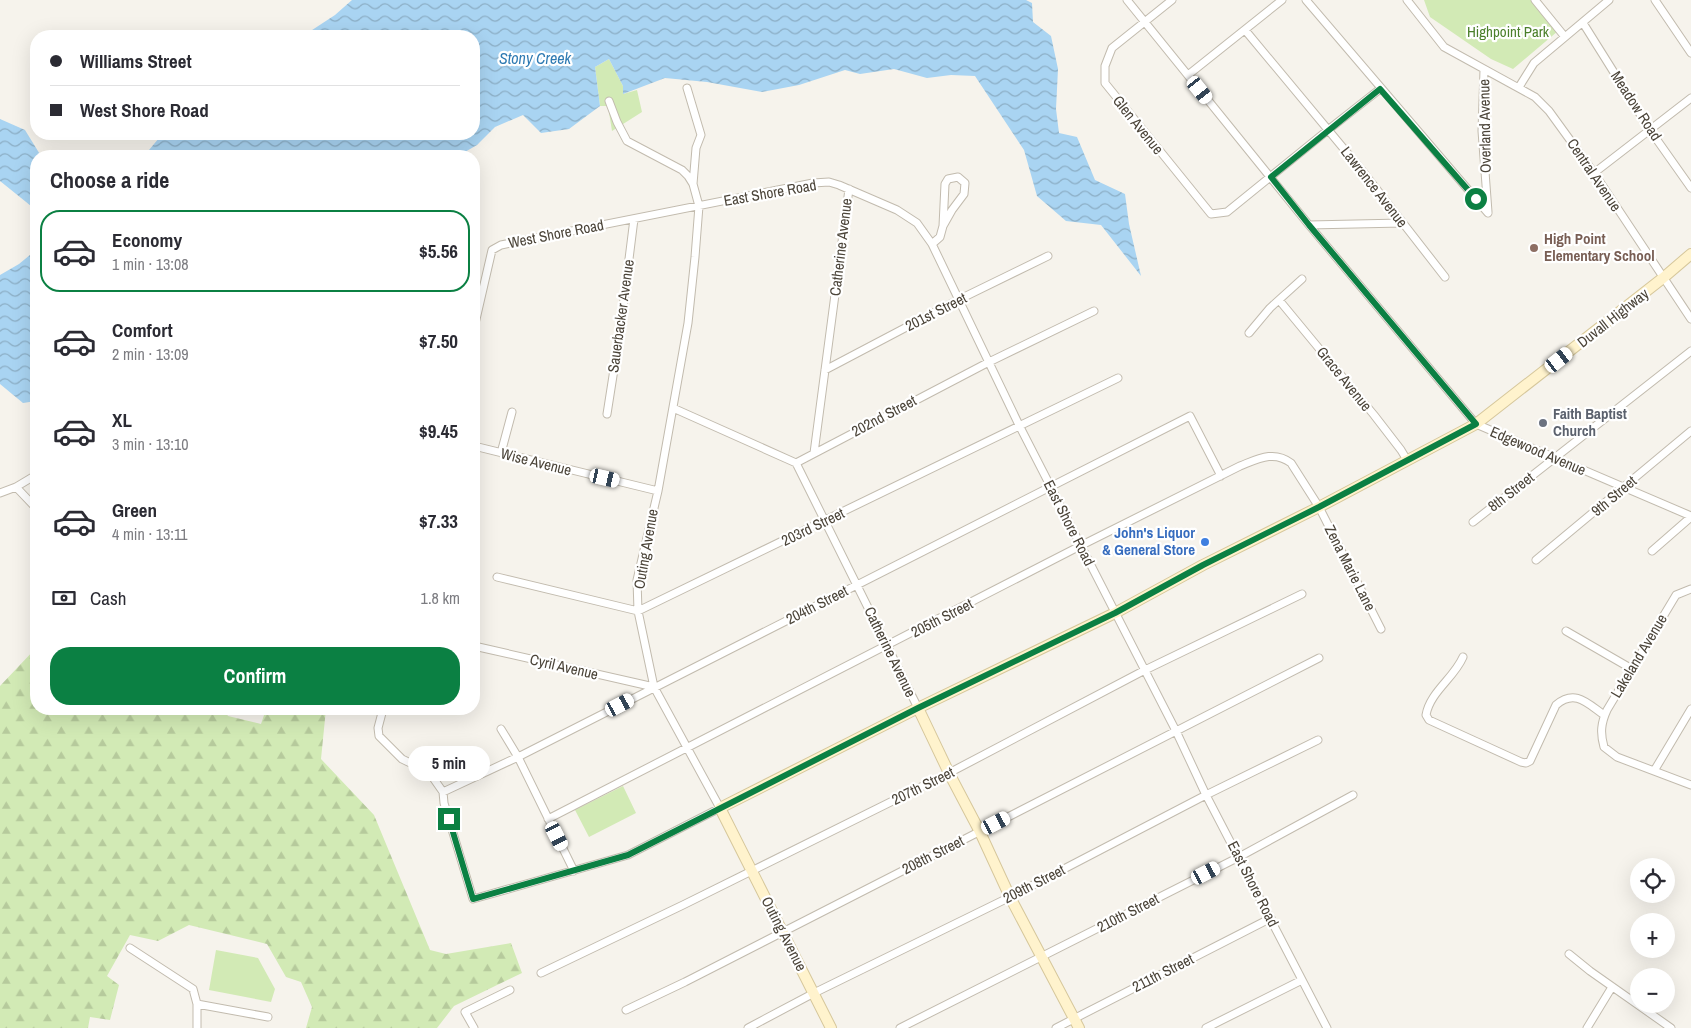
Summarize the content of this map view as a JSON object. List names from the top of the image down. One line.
{"streets":{"street":["Meadow Road","Glen Avenue","Overland Avenue","Central Avenue","Lawrence Avenue","East Shore Road","West Shore Road","Catherine Avenue","201st Street","Sauerbacker Avenue","Duvall Highway","Grace Avenue","202nd Street","Edgewood Avenue","Wise Avenue","8th Street","9th Street","203rd Street","Outing Avenue","Zena Marie Lane","204th Street","205th Street","Lakeland Avenue","Cyril Avenue","207th Street","208th Street","209th Street","210th Street","211th Street"]},"crossings":[["Glen Avenue","Edgewood Avenue"],["Overland Avenue","Central Avenue"],["Central Avenue","Duvall Highway"],["East Shore Road","West Shore Road"],["East Shore Road","Catherine Avenue"],["East Shore Road","201st Street"],["East Shore Road","Duvall Highway"],["East Shore Road","202nd Street"],["East Shore Road","203rd Street"],["East Shore Road","Outing Avenue"],["East Shore Road","204th Street"],["East Shore Road","205th Street"],["East Shore Road","207th Street"],["East Shore Road","208th Street"],["East Shore Road","209th Street"],["East Shore Road","210th Street"],["East Shore Road","211th Street"],["West Shore Road","Sauerbacker Avenue"],["West Shore Road","Outing Avenue"],["Catherine Avenue","201st Street"],["Catherine Avenue","Duvall Highway"],["Catherine Avenue","202nd Street"],["Catherine Avenue","203rd Street"],["Catherine Avenue","204th Street"],["Catherine Avenue","205th Street"],["Catherine Avenue","207th Street"],["Catherine Avenue","208th Street"],["Catherine Avenue","209th Street"],["Catherine Avenue","210th Street"],["Catherine Avenue","211th Street"],["Duvall Highway","Grace Avenue"],["Duvall Highway","Edgewood Avenue"],["Duvall Highway","Outing Avenue"],["Duvall Highway","Zena Marie Lane"],["Duvall Highway","205th Street"],["Edgewood Avenue","8th Street"],["Edgewood Avenue","9th Street"],["Wise Avenue","Outing Avenue"],["203rd Street","Outing Avenue"],["Outing Avenue","204th Street"],["Outing Avenue","205th Street"],["Outing Avenue","Cyril Avenue"],["Outing Avenue","207th Street"],["Outing Avenue","208th Street"],["Outing Avenue","209th Street"],["Zena Marie Lane","205th Street"],["204th Street","205th Street"],["204th Street","Cyril Avenue"]],"water":["Stony Creek"],"parks":["Highpoint Park"],"places":["High Point Elementary School","Faith Baptist Church","John's Liquor & General Store"],"page":{"banner":["Williams Street","West Shore Road"],"heading":"Choose a ride","list":[{"name":"Economy","note":"1 min · 13:08","value":"$5.56"},{"name":"Comfort","note":"2 min · 13:09","value":"$7.50"},{"name":"XL","note":"3 min · 13:10","value":"$9.45"},{"name":"Green","note":"4 min · 13:11","value":"$7.33"}],"pay":["Cash","1.8 km"],"buttons":"Confirm","bubble":"5 min","map_buttons":["+","−"]}}
